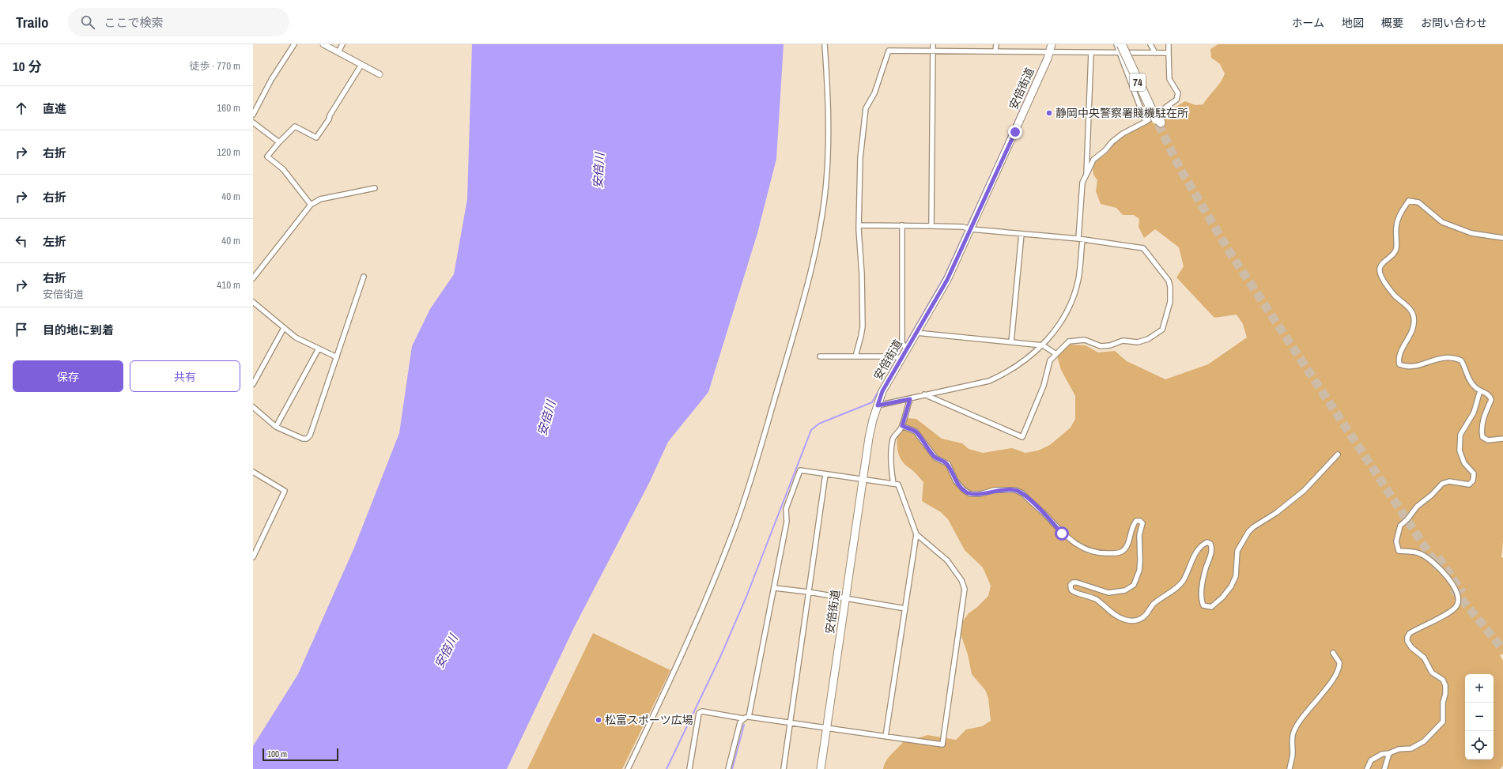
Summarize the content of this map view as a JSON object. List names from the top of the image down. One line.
{"streets":{"highway":["74"],"main road":["安倍街道"]},"water":["安倍川"],"places":["静岡中央警察署賤機駐在所","松富スポーツ広場"],"scale_bar":"100 m","page":{"header":"Trailo","search":"ここで検索","nav":["ホーム","地図","概要","お問い合わせ"],"heading":["10 分","徒歩 · 770 m"],"list":[["直進","160 m"],["右折","120 m"],["右折","40 m"],["左折","40 m"],["右折","安倍街道","410 m"],"目的地に到着"],"buttons":["保存","共有"],"map_buttons":["+","−"],"scale":"100 m"}}
